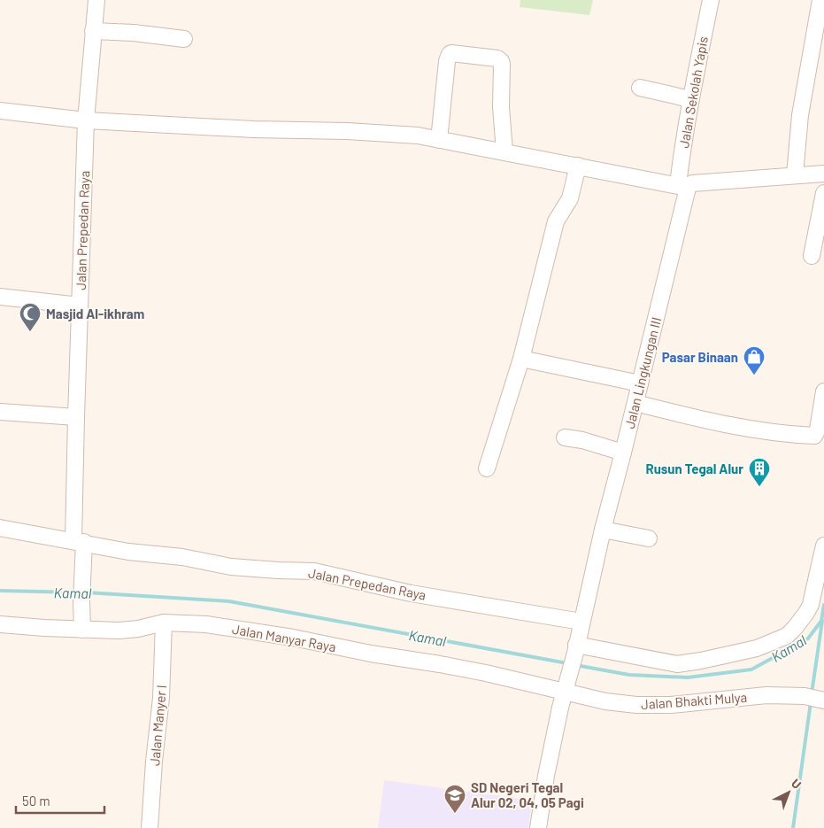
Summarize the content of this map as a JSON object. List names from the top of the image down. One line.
{"streets":{"street":["Jalan Sekolah Yapis","Jalan Prepedan Raya","Jalan Lingkungan III","Jalan Manyar Raya","Jalan Bhakti Mulya","Jalan Manyer I"]},"crossings":[["Jalan Sekolah Yapis","Jalan Lingkungan III"],["Jalan Prepedan Raya","Jalan Lingkungan III"],["Jalan Lingkungan III","Jalan Manyar Raya"],["Jalan Lingkungan III","Jalan Bhakti Mulya"],["Jalan Manyar Raya","Jalan Bhakti Mulya"],["Jalan Manyar Raya","Jalan Manyer I"]],"water":["Kamal"],"places":{"mosque":["Masjid Al-ikhram"],"shop":["Pasar Binaan"],"building":["Rusun Tegal Alur"],"school or university":["SD Negeri Tegal Alur 02, 04, 05 Pagi"]},"scale_bar":"50 m","north":"top right"}
